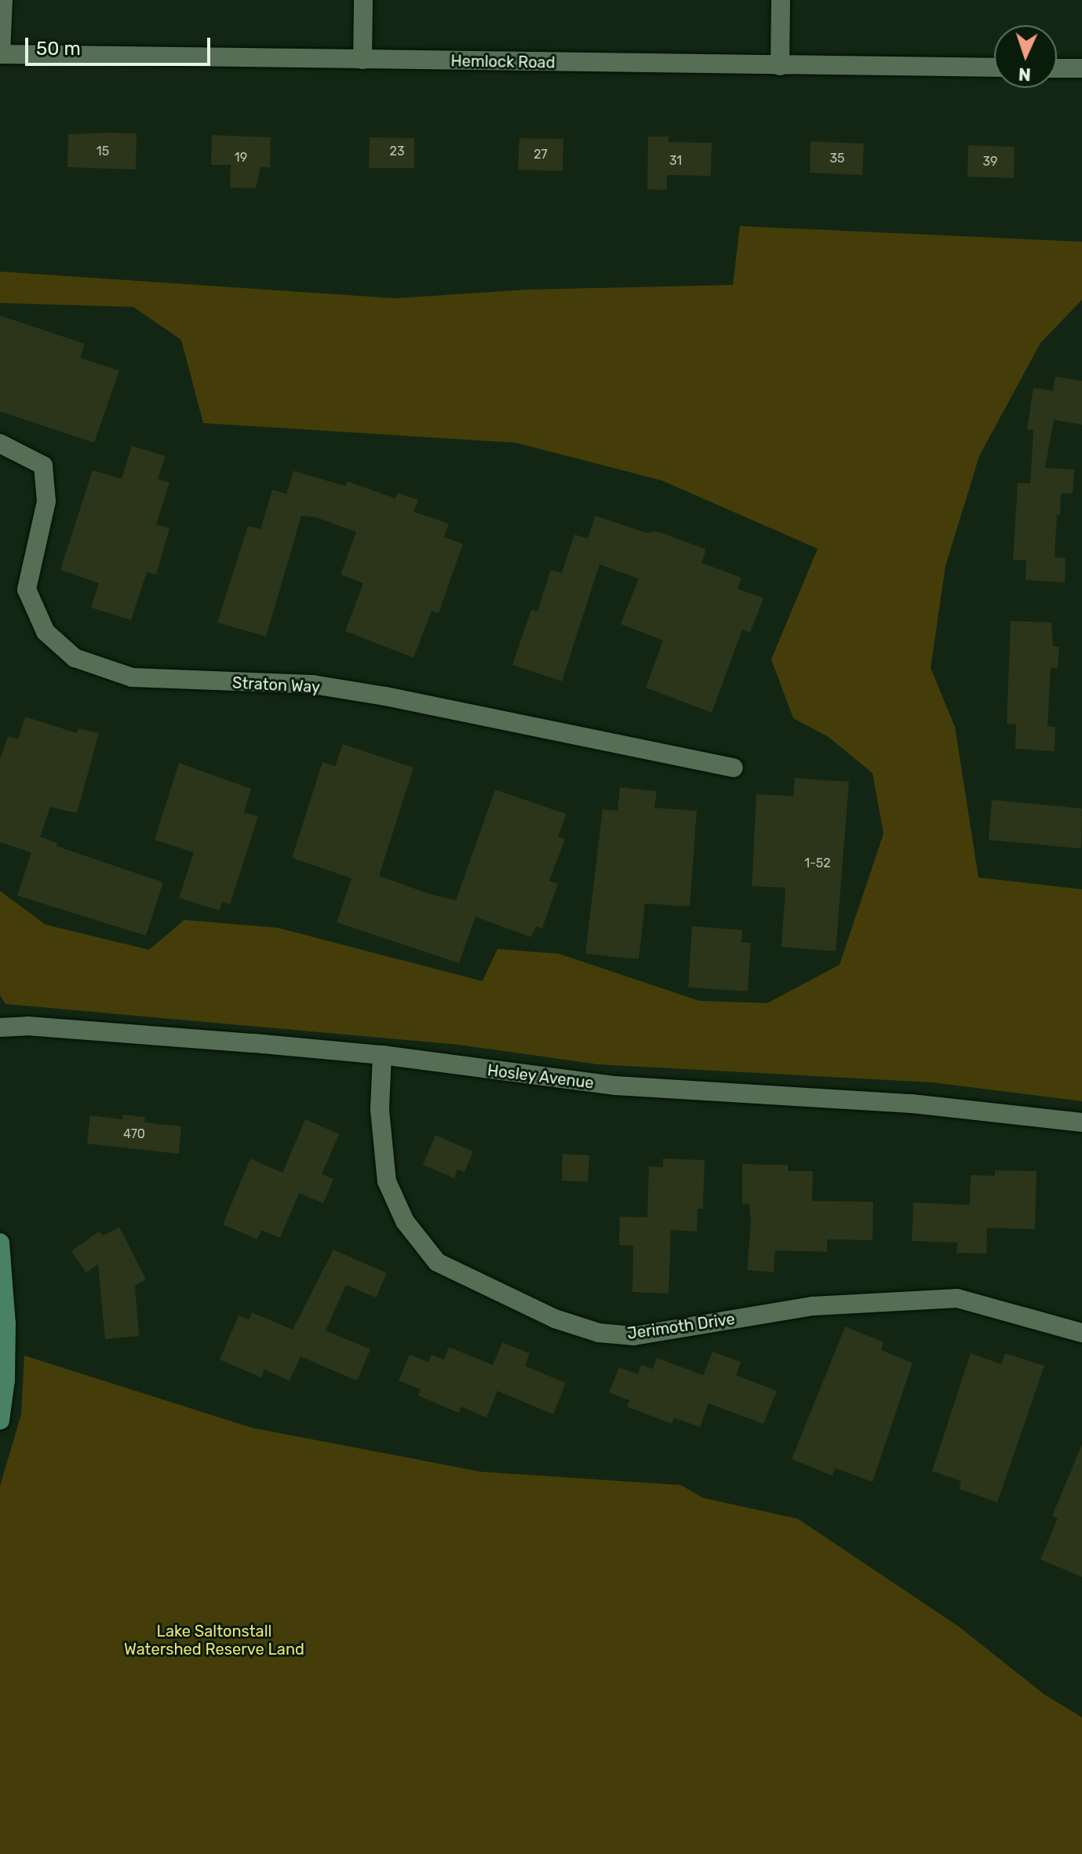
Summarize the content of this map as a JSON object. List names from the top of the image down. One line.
{"streets":{"street":["Hemlock Road","Straton Way","Hosley Avenue","Jerimoth Drive"]},"crossings":[["Hosley Avenue","Jerimoth Drive"]],"parks":["Lake Saltonstall Watershed Reserve Land"],"house_numbers":["15","23","27","19","35","31","39","1-52","470"],"scale_bar":"50 m","north":"bottom"}
